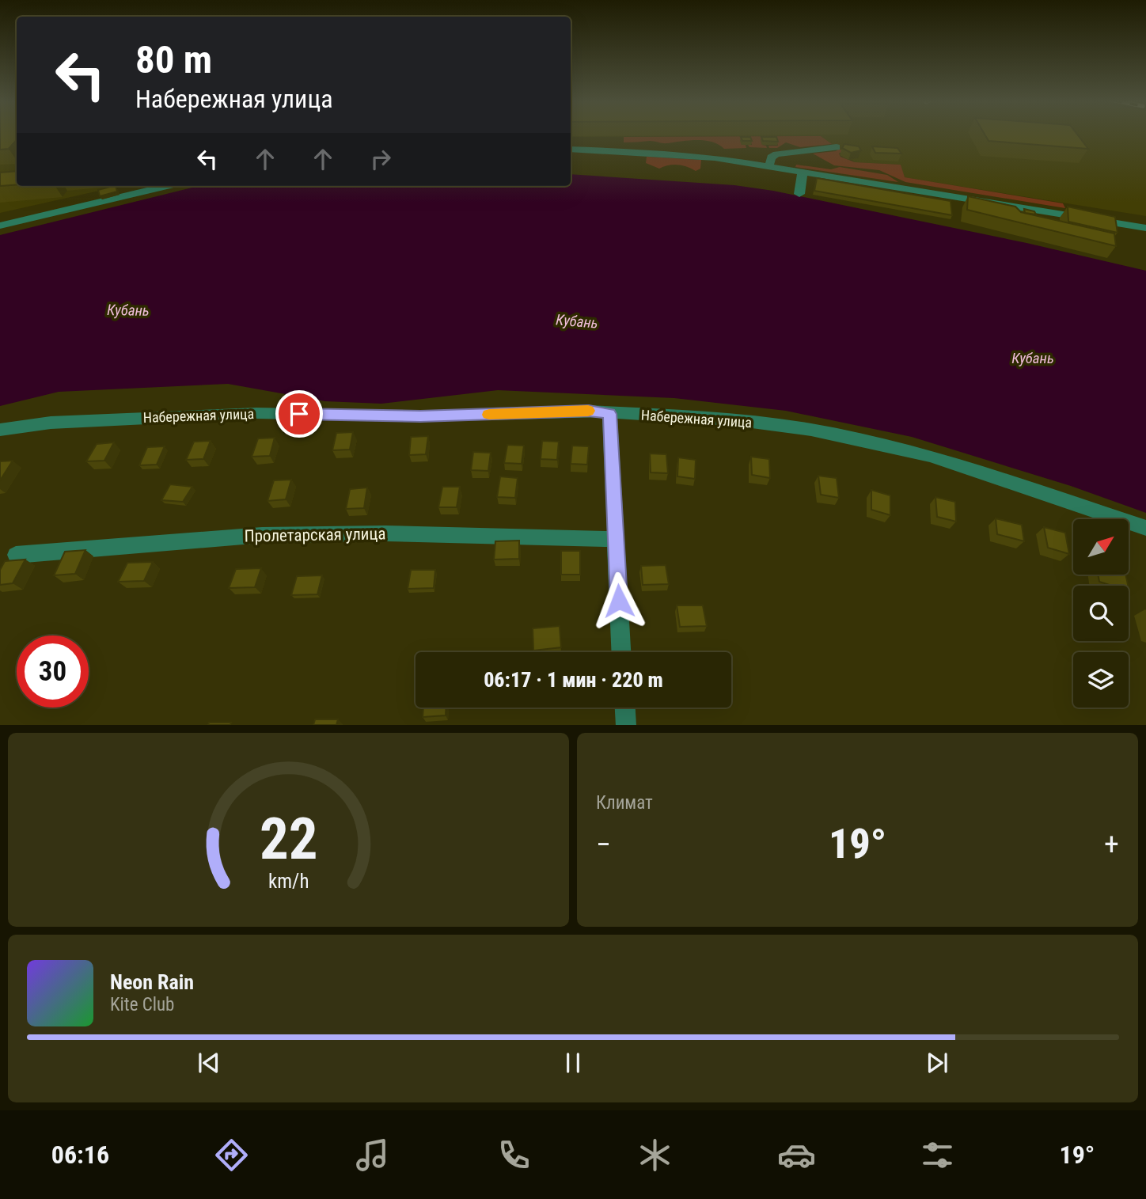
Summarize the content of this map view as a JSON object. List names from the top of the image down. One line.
{"streets":{"street":["Набережная улица","Пролетарская улица"]},"water":["Кубань"],"north":"top right","page":{"turn":["80 m","Набережная улица"],"limit":"30","trip":"06:17 · 1 мин · 220 m","tile":"Климат","heat":["−","19°","+"],"song":["Neon Rain","Kite Club"],"tabs":["06:16","19°"],"gauge":["22","km/h"]}}
